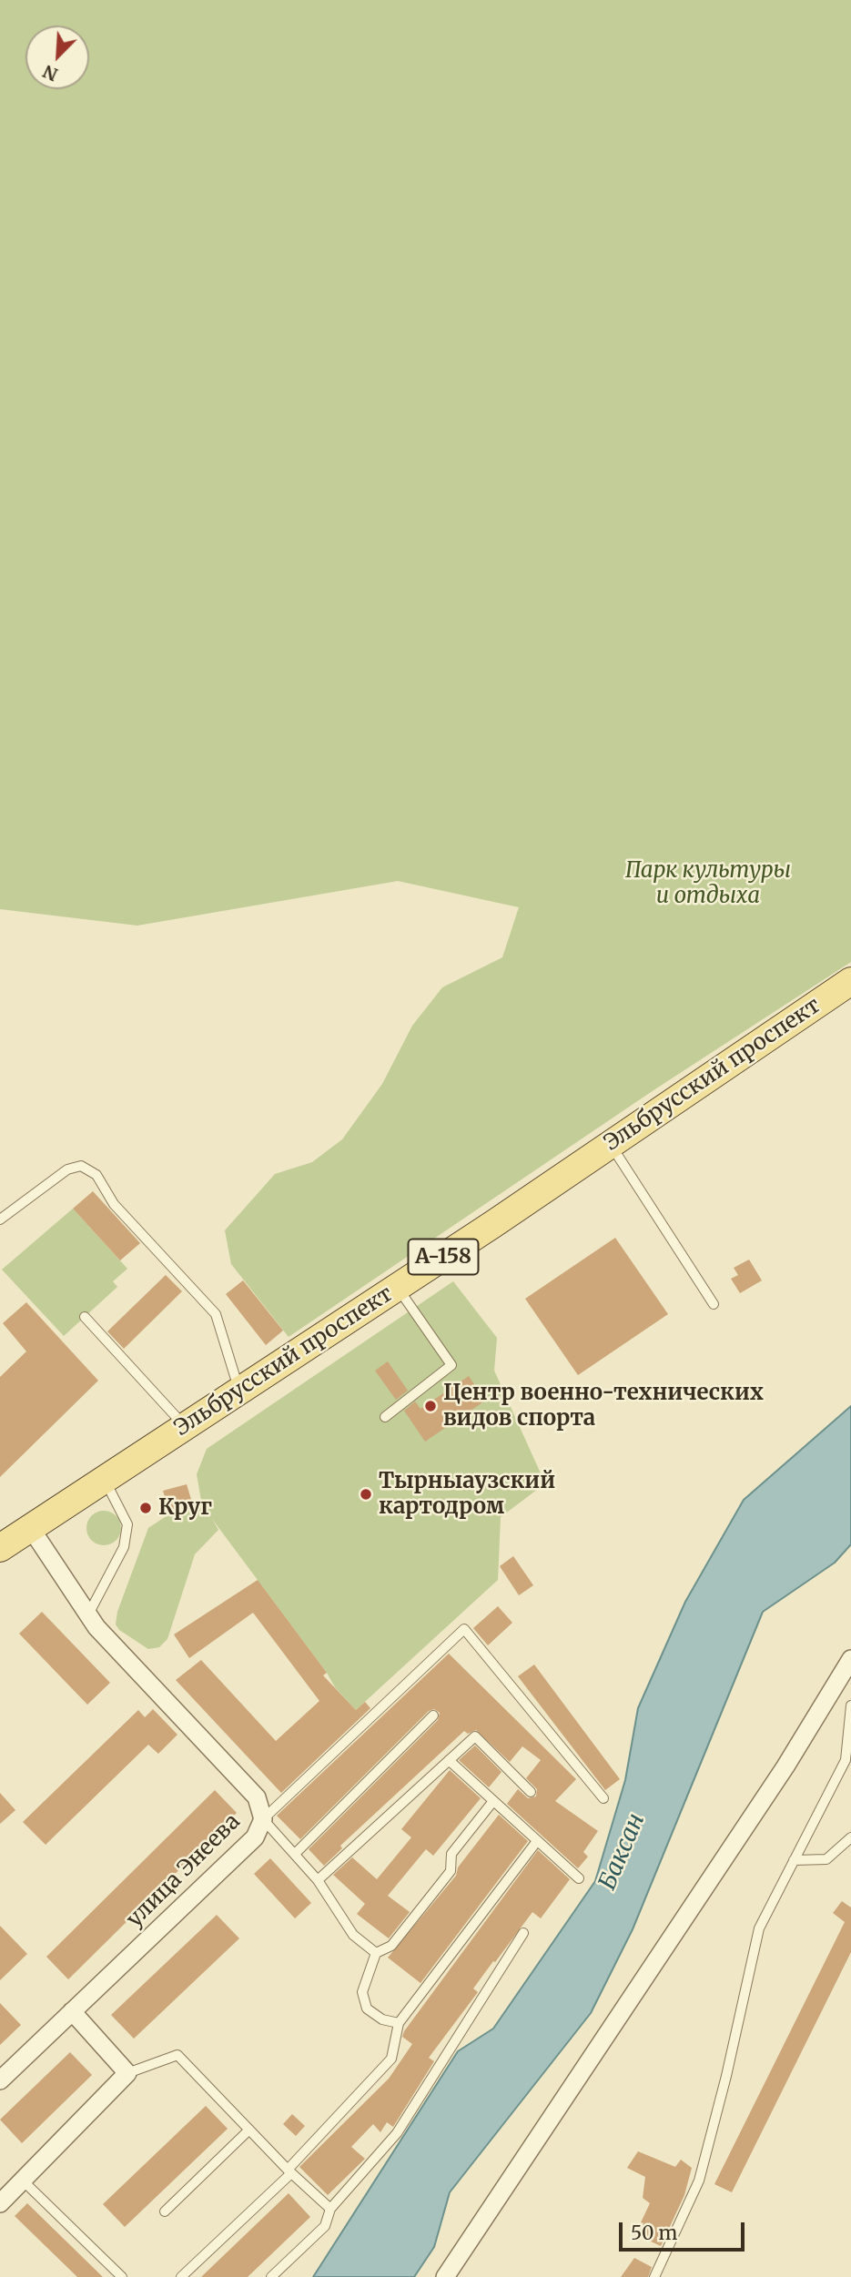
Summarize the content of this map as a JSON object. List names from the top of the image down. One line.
{"streets":{"main road":["Эльбрусский проспект","А-158"],"street":["улица Энеева"]},"crossings":[["Эльбрусский проспект","улица Энеева"]],"water":["Баксан"],"parks":["Парк культуры и отдыха"],"places":["Центр военно-технических видов спорта","Тырныаузский картодром","Круг"],"scale_bar":"50 m","north":"bottom left"}
